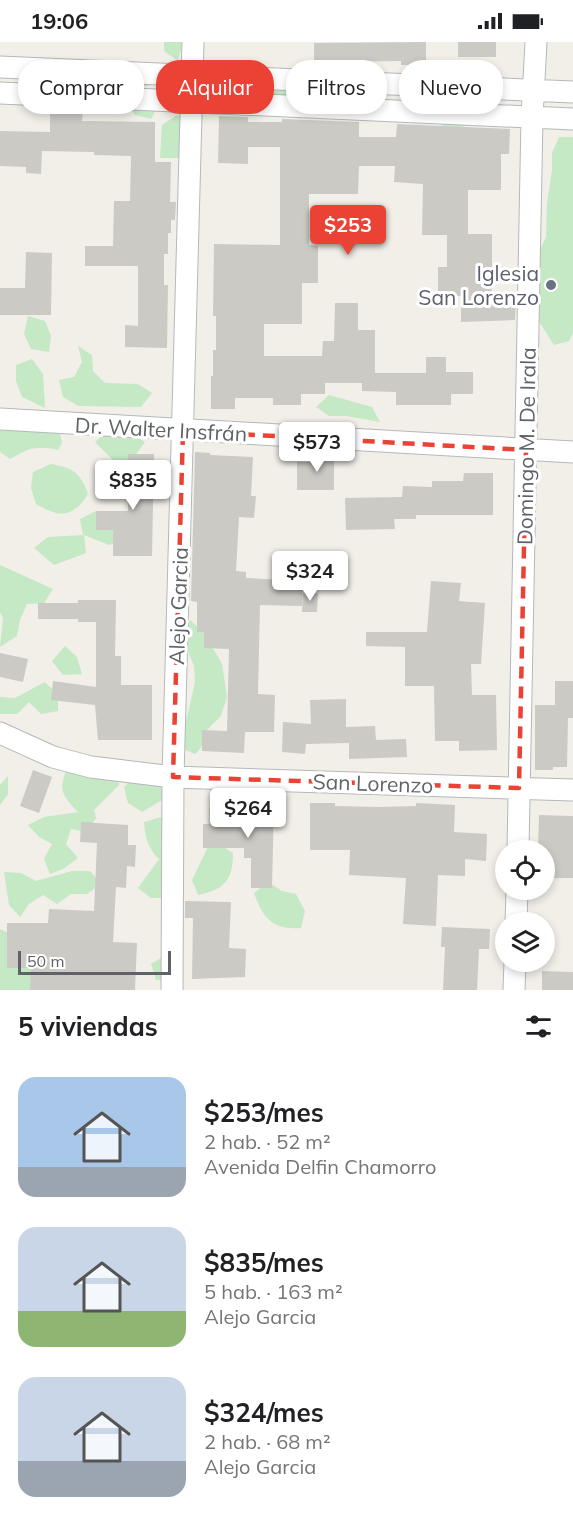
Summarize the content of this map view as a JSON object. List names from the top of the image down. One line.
{"streets":{"street":["Dr. Walter Insfrán","Domingo M. De Irala","Alejo Garcia","San Lorenzo"]},"crossings":[["Dr. Walter Insfrán","Domingo M. De Irala"],["Dr. Walter Insfrán","Alejo Garcia"],["Domingo M. De Irala","San Lorenzo"],["Alejo Garcia","San Lorenzo"]],"places":["Iglesia San Lorenzo"],"scale_bar":"50 m","page":{"status":"19:06","chip":["Comprar","Alquilar","Filtros","Nuevo"],"price":["$253","$573","$835","$324","$264"],"scale":"50 m","heading":"5 viviendas","list":[{"name":"$253/mes","note":"2 hab. · 52 m² · Avenida Delfin Chamorro"},{"name":"$835/mes","note":"5 hab. · 163 m² · Alejo Garcia"},{"name":"$324/mes","note":"2 hab. · 68 m² · Alejo Garcia"}]}}
